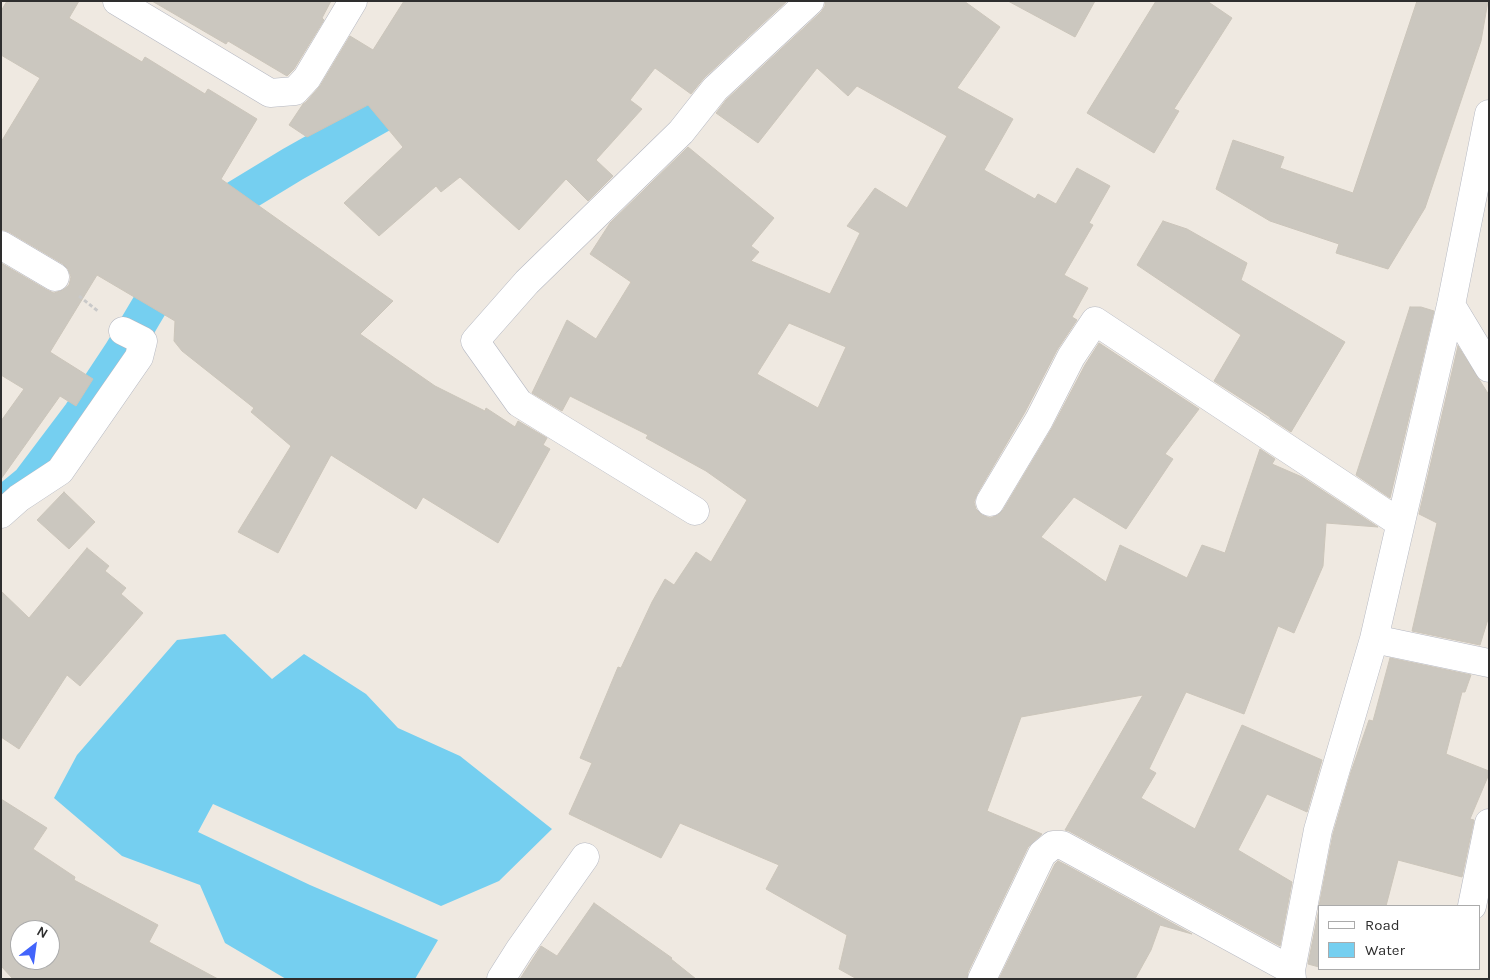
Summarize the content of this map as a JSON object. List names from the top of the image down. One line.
{"legend":["Road","Water"],"north":"top right"}
